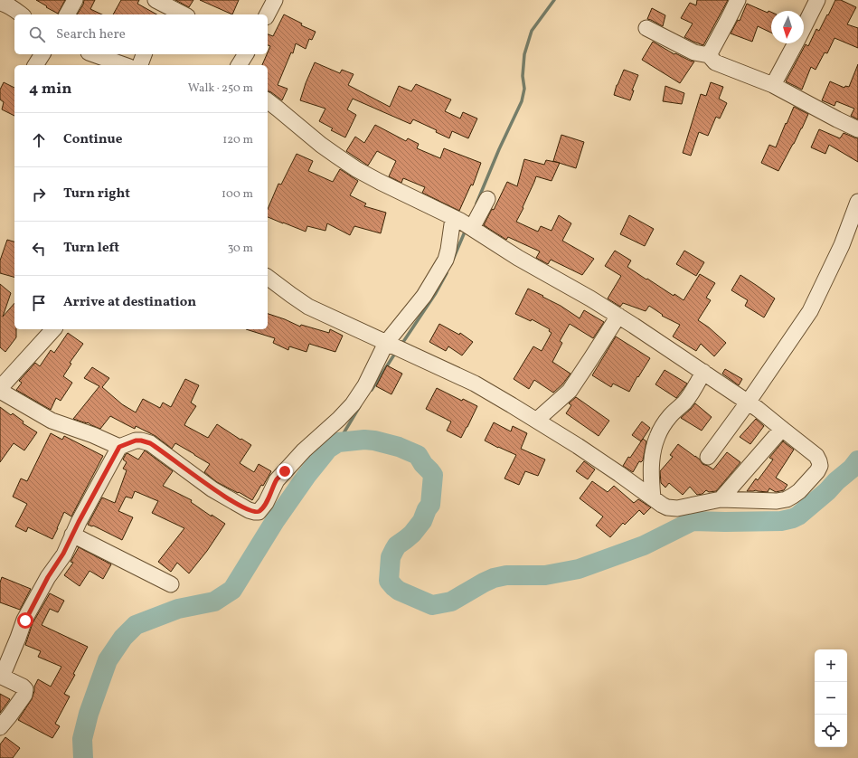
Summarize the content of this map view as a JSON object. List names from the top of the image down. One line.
{"north":"bottom","page":{"search":"Search here","heading":["4 min","Walk · 250 m"],"list":[["Continue","120 m"],["Turn right","100 m"],["Turn left","30 m"],"Arrive at destination"],"map_buttons":["+","−"]}}
